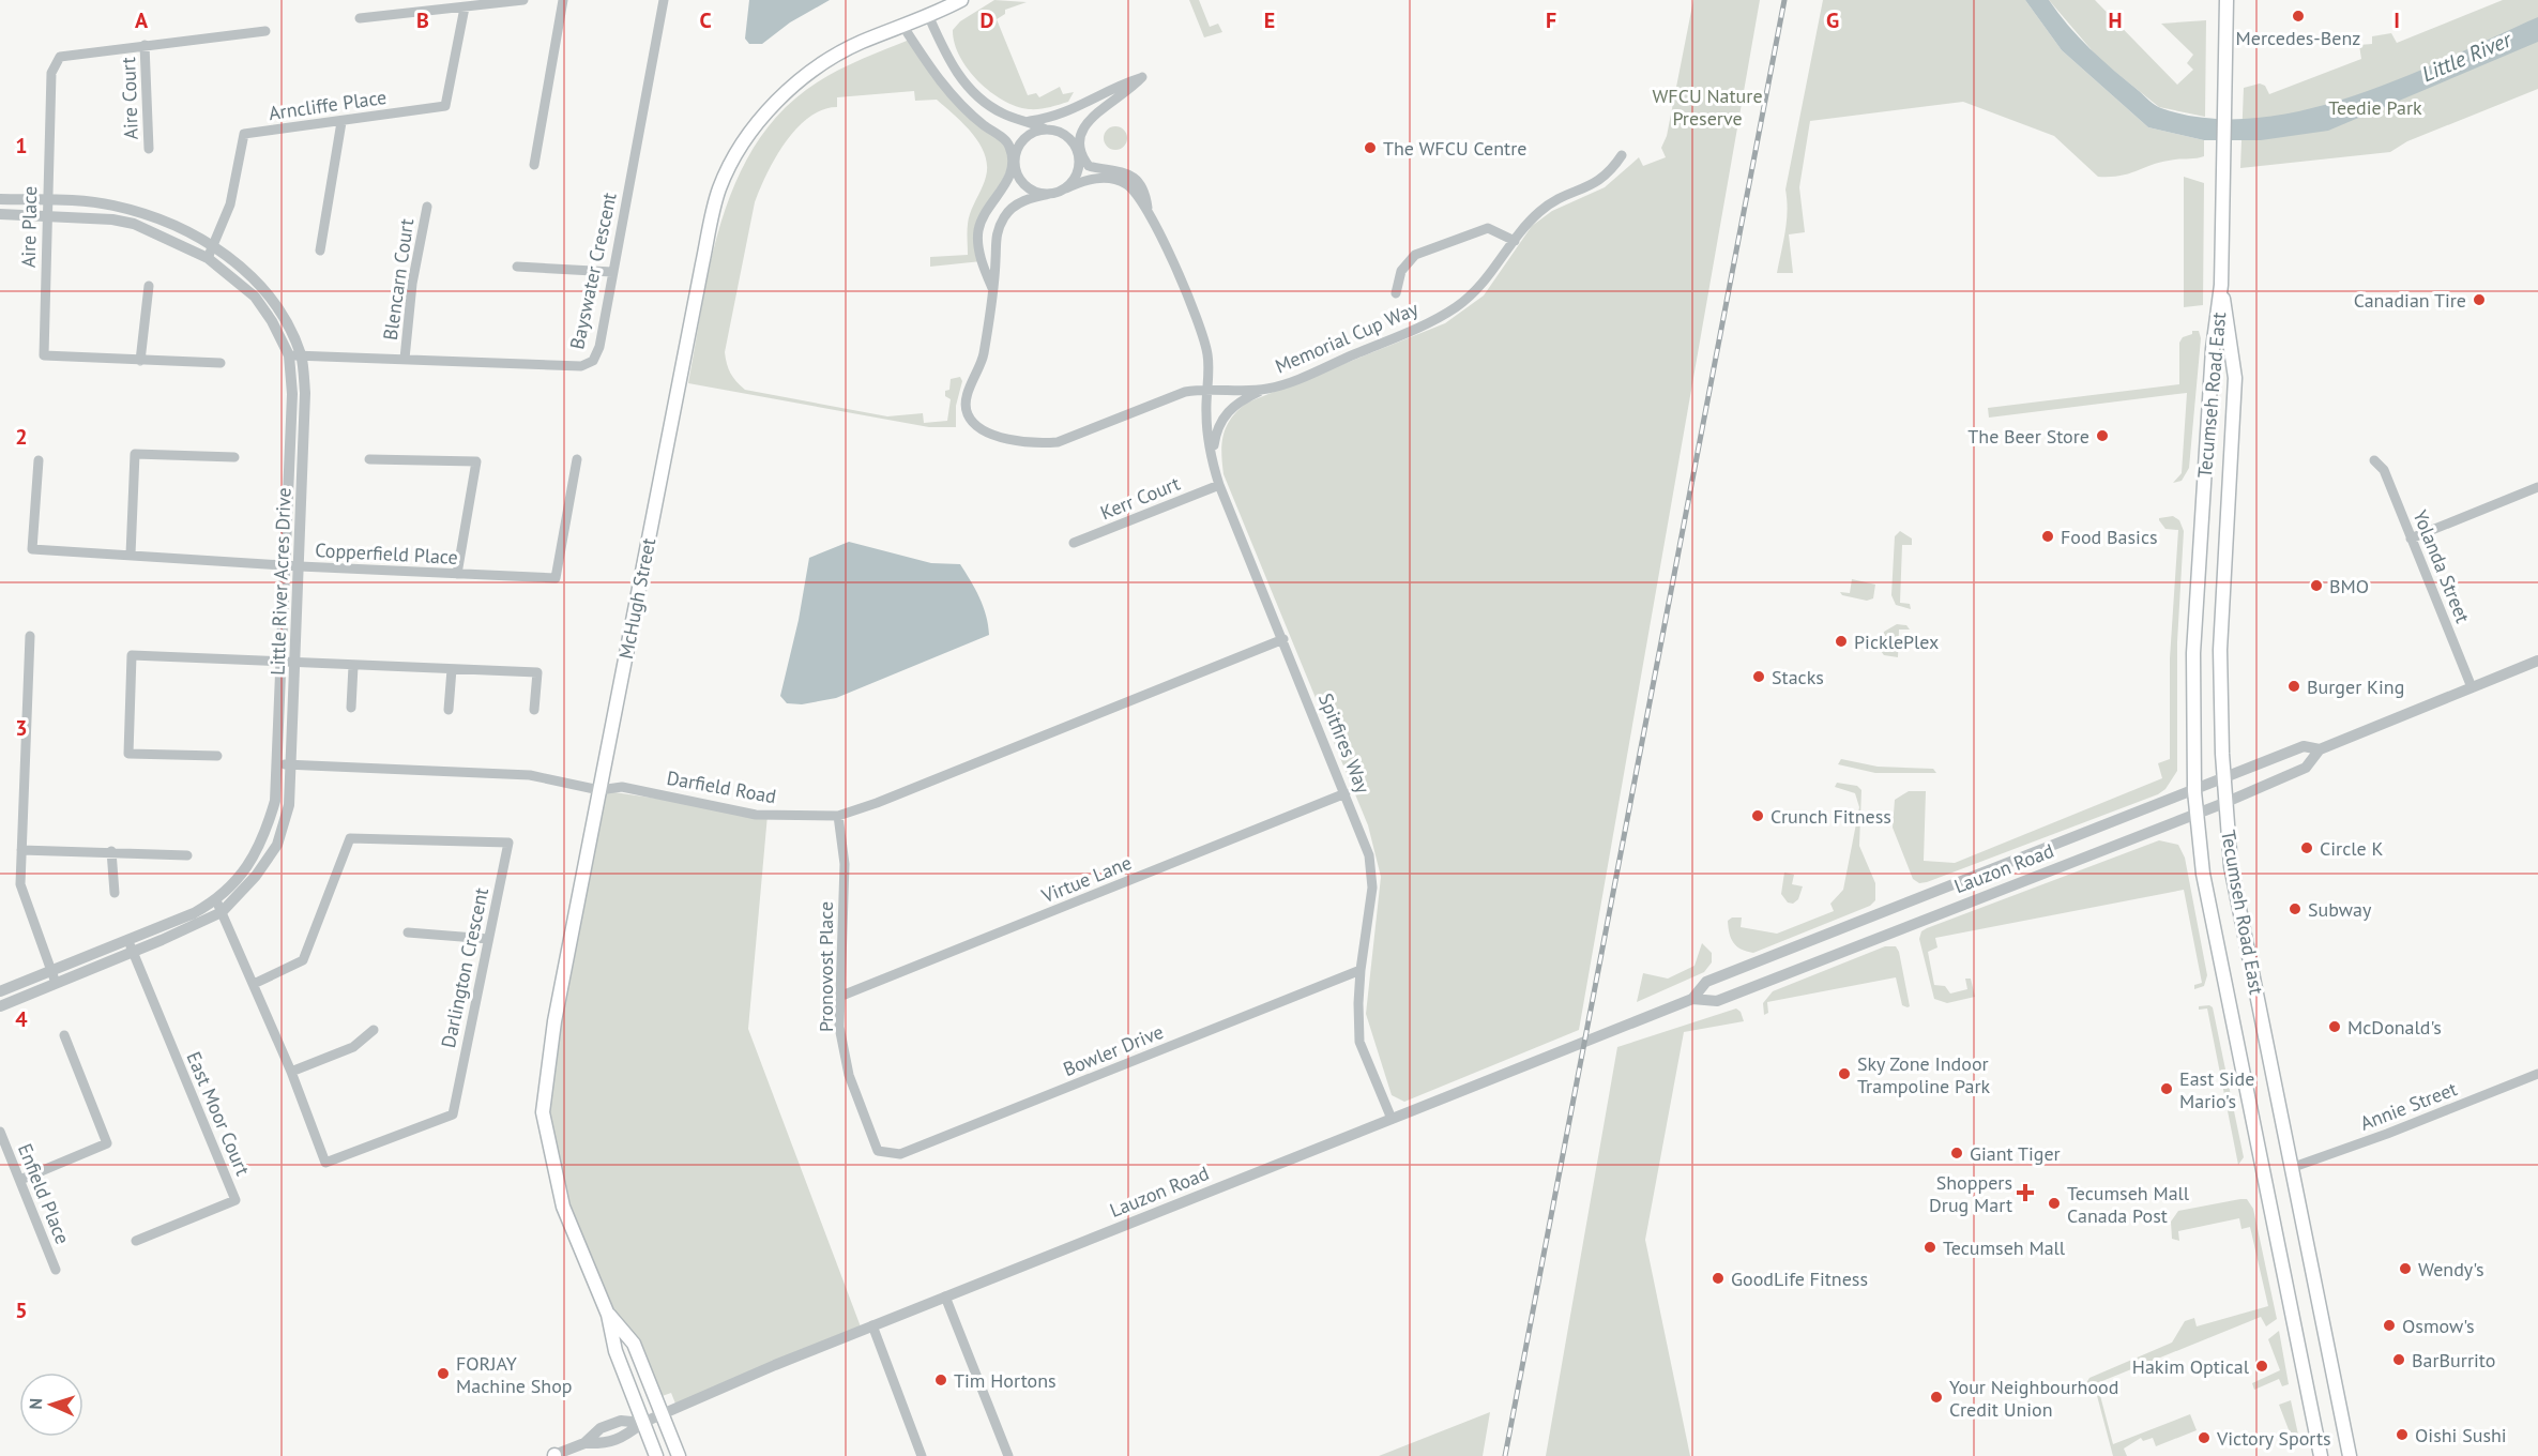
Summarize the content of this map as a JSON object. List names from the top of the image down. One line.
{"streets":{"main road":["Tecumseh Road East","McHugh Street"],"street":["Aire Court","Arncliffe Place","Aire Place","Bayswater Crescent","Blencarn Court","Memorial Cup Way","Kerr Court","Copperfield Place","Yolanda Street","Little River Acres Drive","Spitfires Way","Darfield Road","Lauzon Road","Virtue Lane","Pronovost Place","Darlington Crescent","Bowler Drive","Annie Street","East Moor Court","Enfield Place"]},"crossings":[["Aire Court","Aire Place"],["Arncliffe Place","Little River Acres Drive"],["Aire Place","Little River Acres Drive"],["Bayswater Crescent","Blencarn Court"],["Bayswater Crescent","Little River Acres Drive"],["Memorial Cup Way","Spitfires Way"],["Tecumseh Road East","Lauzon Road"],["Tecumseh Road East","Annie Street"],["Kerr Court","Spitfires Way"],["Copperfield Place","Little River Acres Drive"],["Yolanda Street","Lauzon Road"],["Little River Acres Drive","Darfield Road"],["Little River Acres Drive","Darlington Crescent"],["Little River Acres Drive","East Moor Court"],["McHugh Street","Darfield Road"],["McHugh Street","Lauzon Road"],["Spitfires Way","Darfield Road"],["Spitfires Way","Lauzon Road"],["Spitfires Way","Virtue Lane"],["Spitfires Way","Bowler Drive"],["Darfield Road","Pronovost Place"],["Virtue Lane","Pronovost Place"],["Pronovost Place","Bowler Drive"]],"water":["Little River"],"parks":["WFCU Nature Preserve","Teedie Park"],"places":{"other":["Mercedes-Benz","The WFCU Centre","Canadian Tire","The Beer Store","Food Basics","BMO","PicklePlex","Stacks","Burger King","Crunch Fitness","Circle K","Subway","McDonald's","Sky Zone Indoor Trampoline Park","East Side Mario's","Giant Tiger","Tecumseh Mall Canada Post","Tecumseh Mall","Wendy's","GoodLife Fitness","Osmow's","BarBurrito","Hakim Optical","FORJAY Machine Shop","Tim Hortons","Your Neighbourhood Credit Union","Oishi Sushi","Victory Sports"],"health":["Shoppers Drug Mart"]},"north":"left","grid":{"columns":["A","B","C","D","E","F","G","H","I"],"rows":["1","2","3","4","5"]}}
